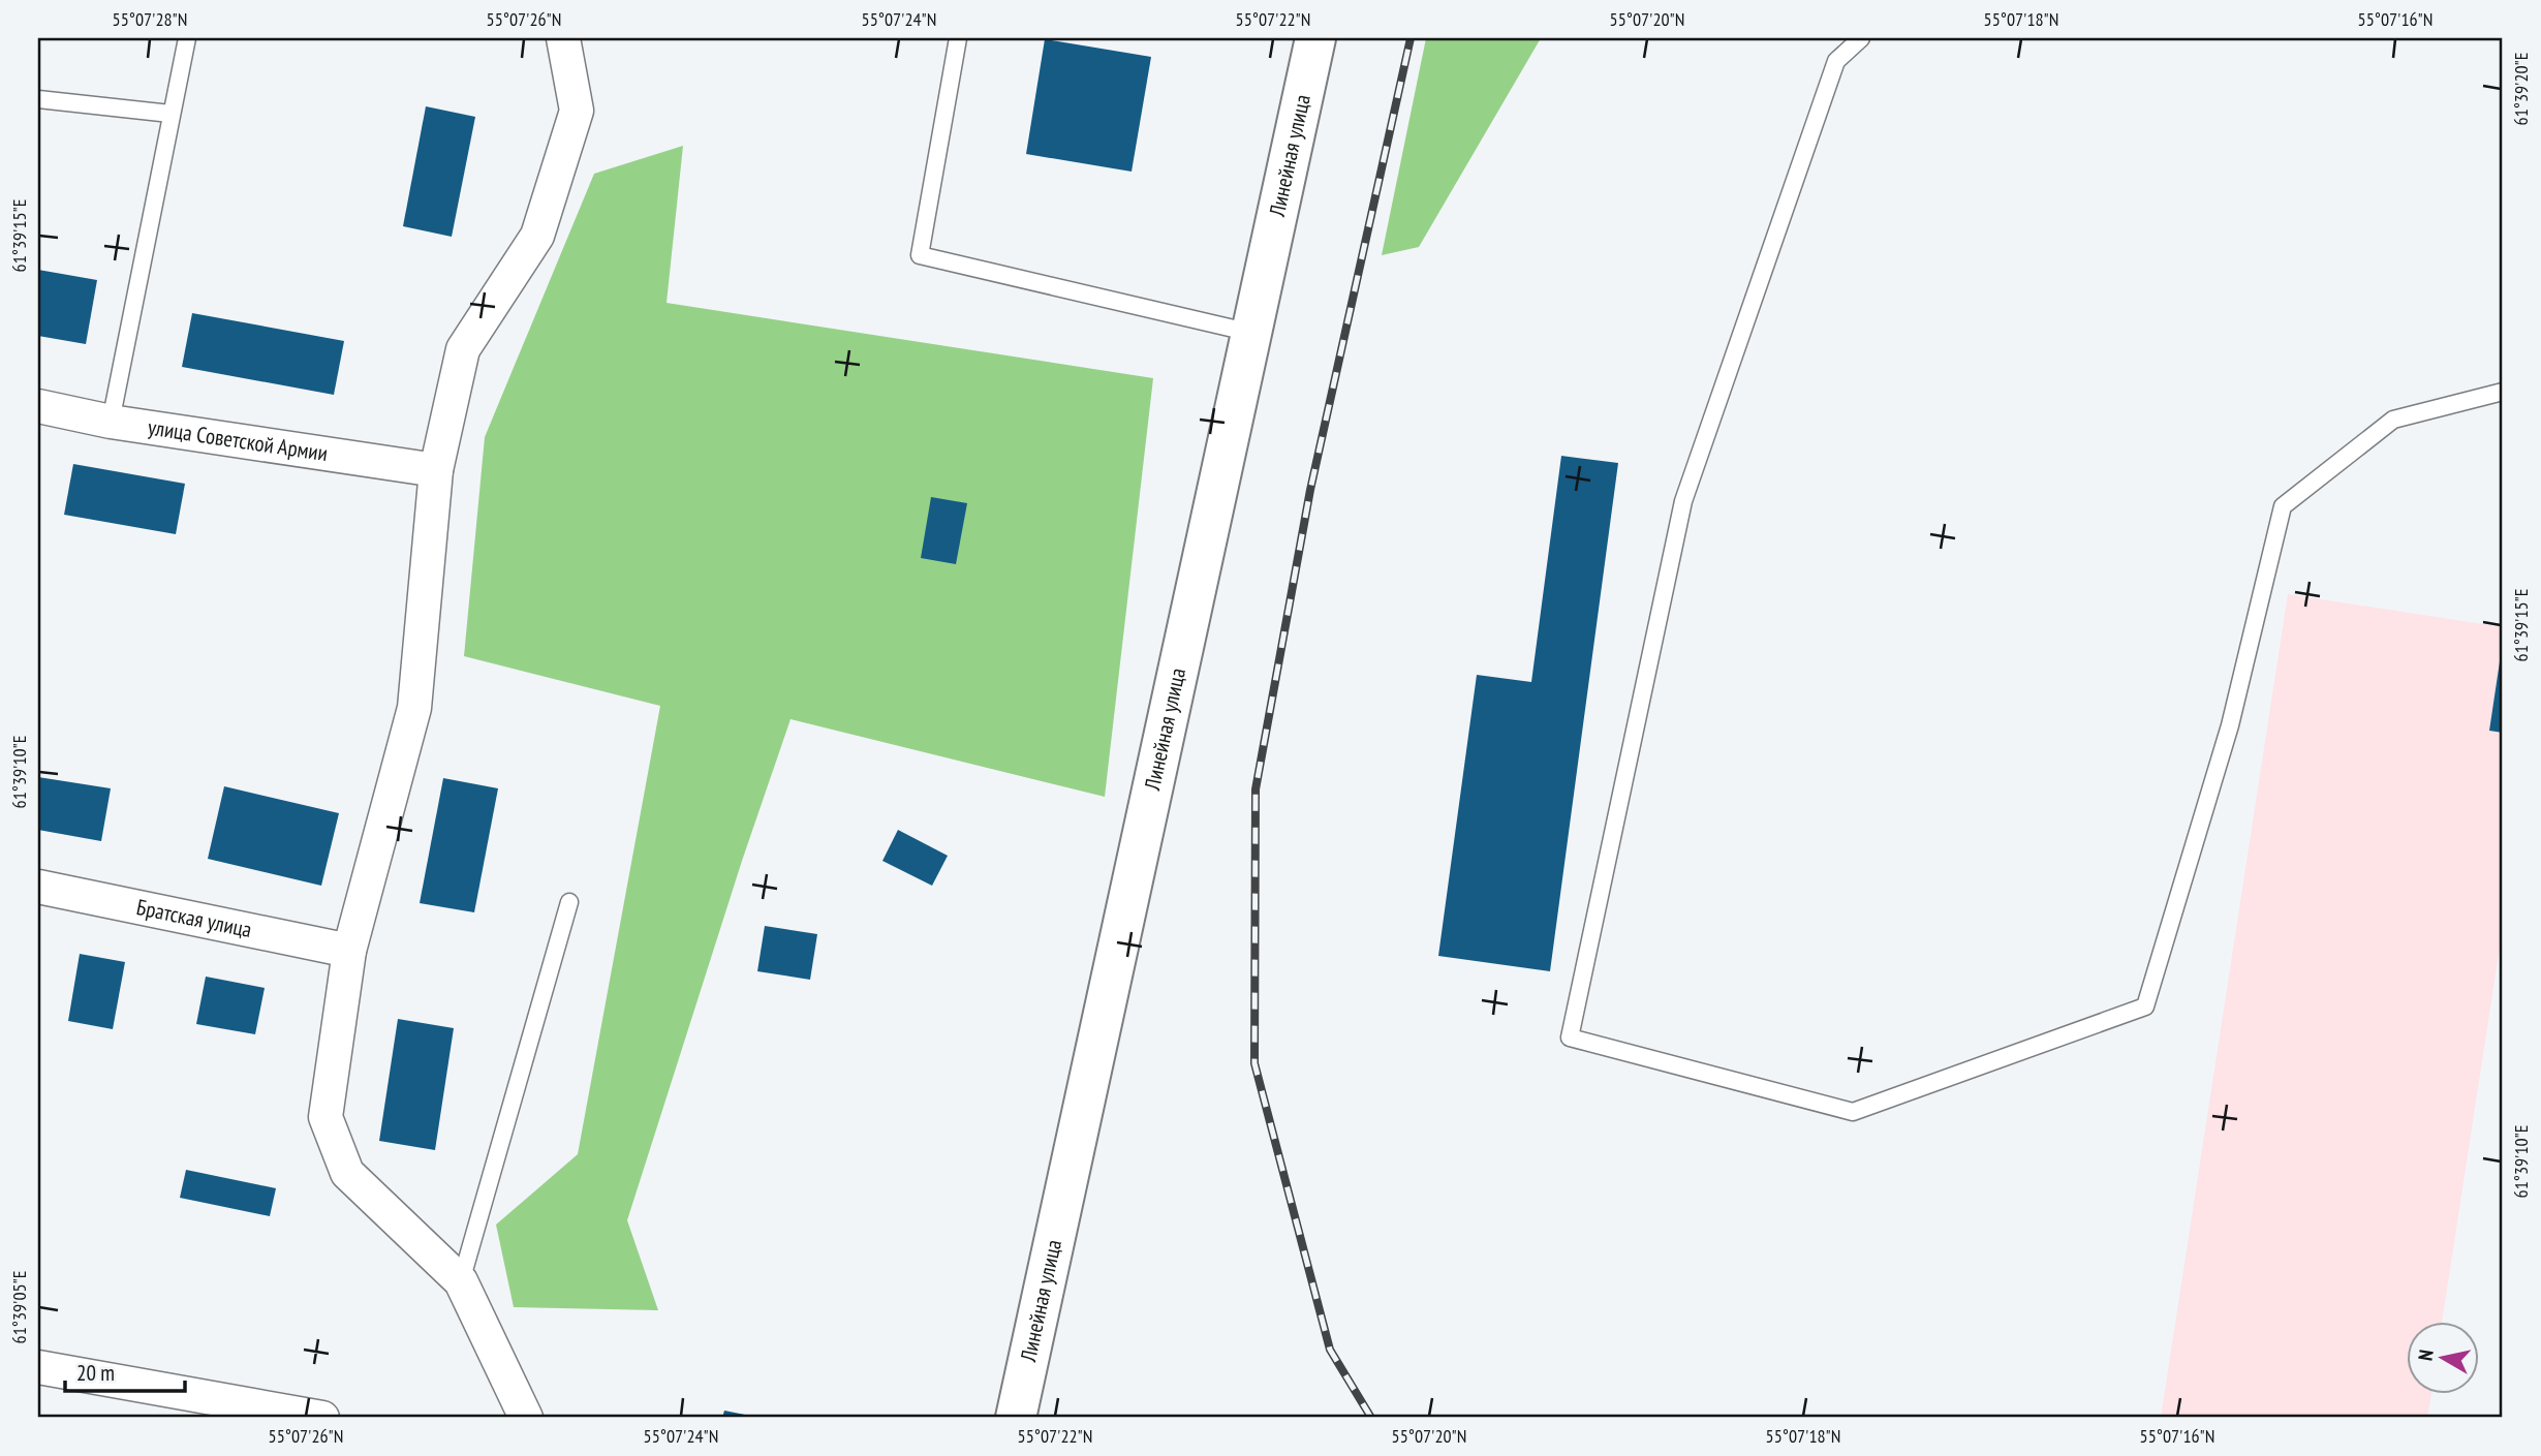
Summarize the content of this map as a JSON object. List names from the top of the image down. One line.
{"streets":{"main road":["Линейная улица"],"street":["улица Советской Армии","Братская улица"]},"scale_bar":"20 m","north":"left","coordinates":["55°07'28\"N","55°07'26\"N","55°07'24\"N","55°07'22\"N","55°07'20\"N","55°07'18\"N","55°07'16\"N","61°39'20\"E","61°39'15\"E","61°39'10\"E","61°39'05\"E"]}
